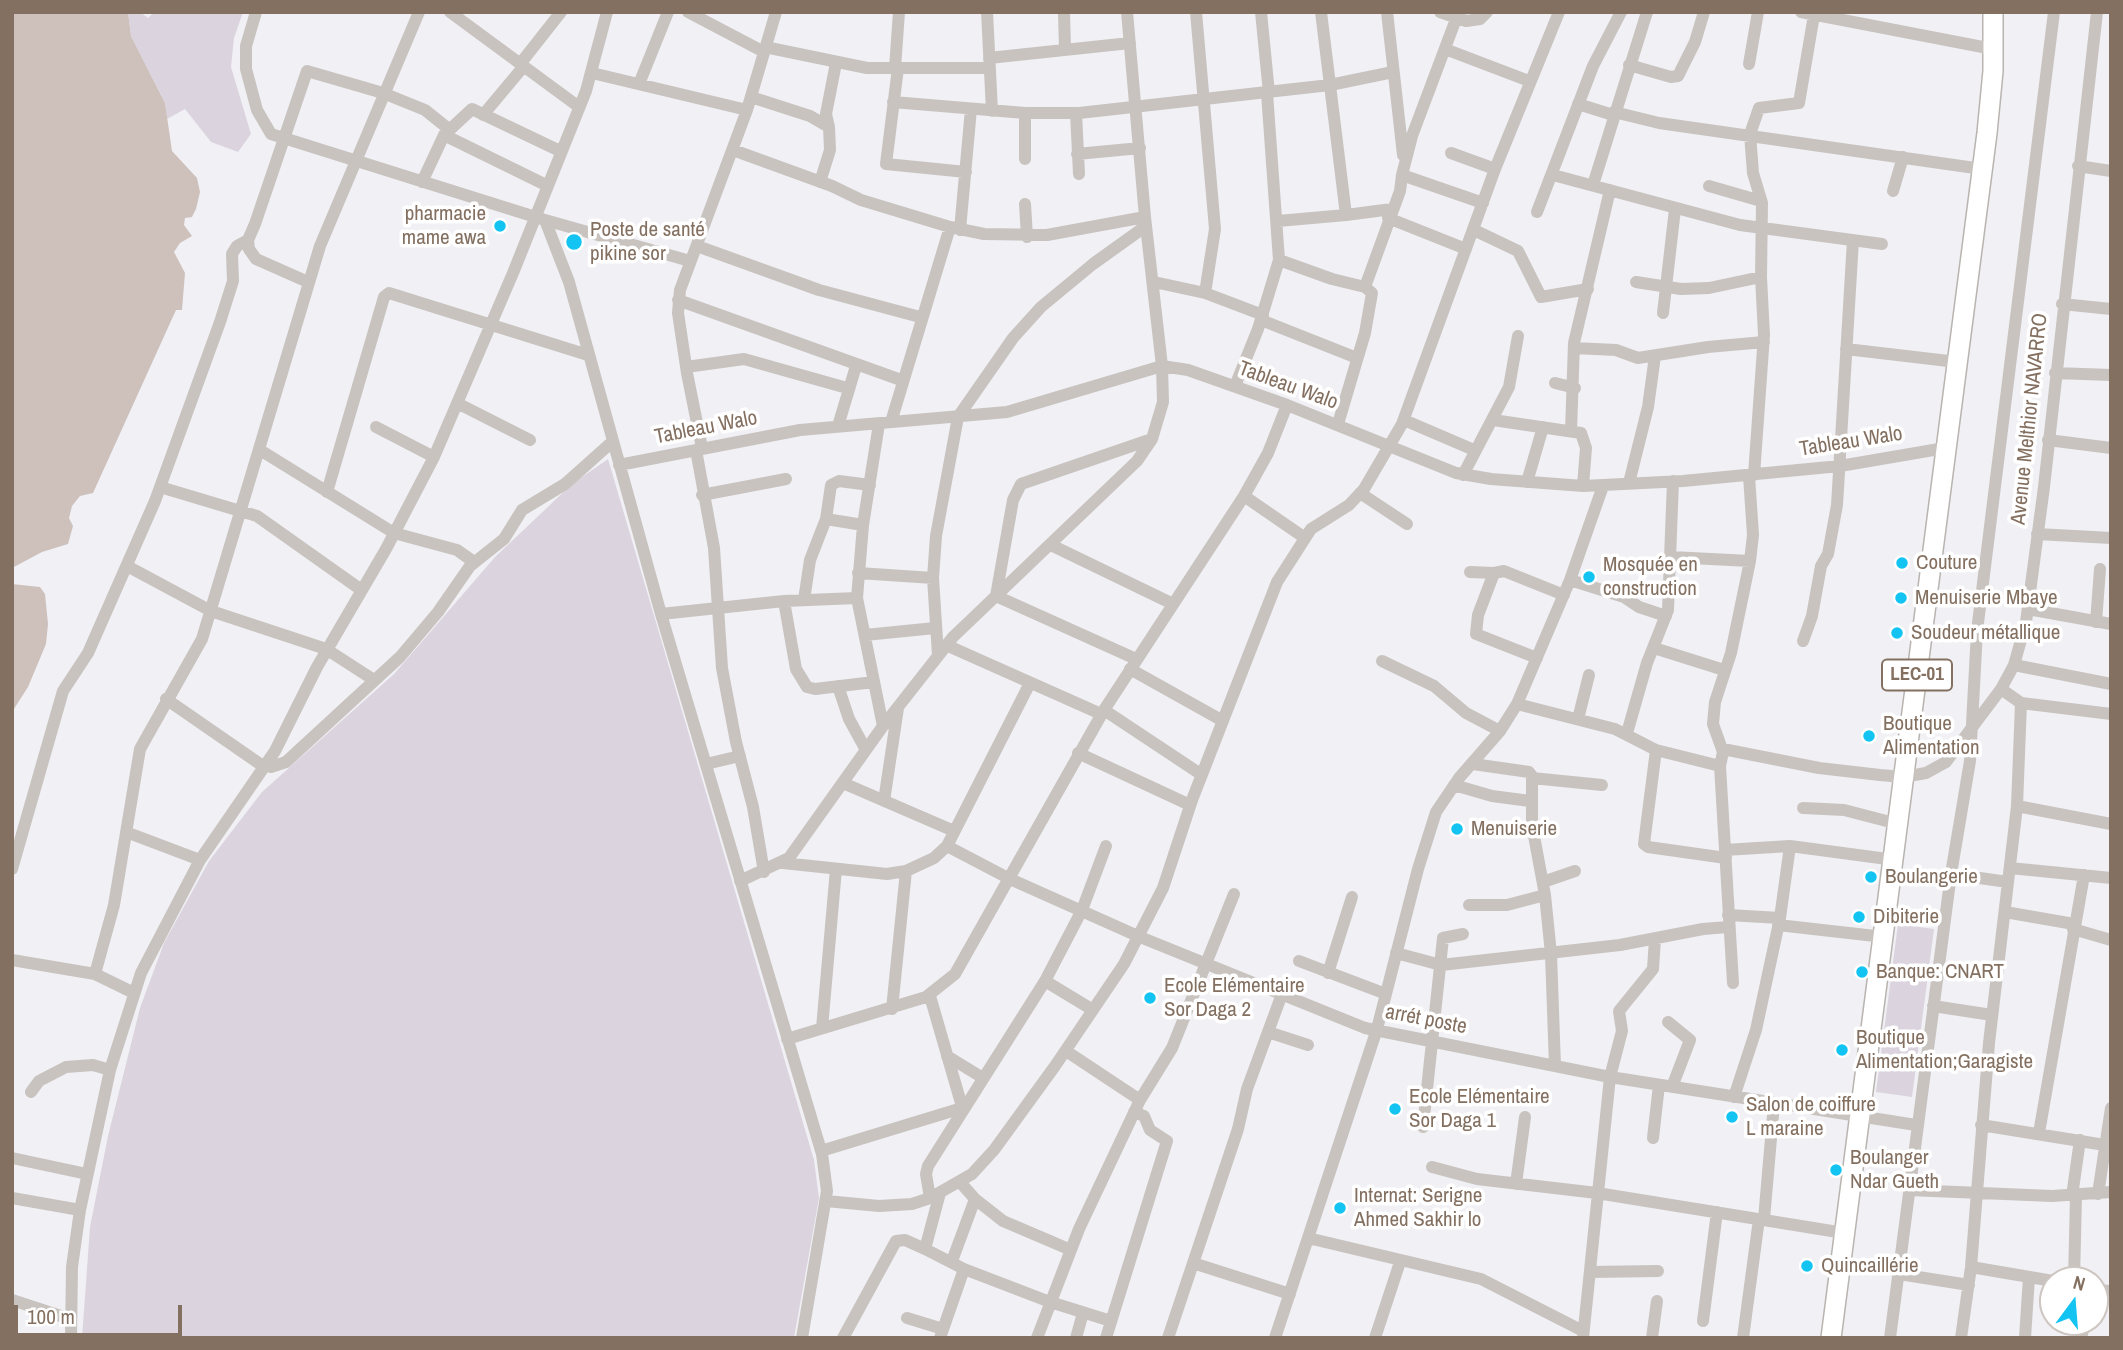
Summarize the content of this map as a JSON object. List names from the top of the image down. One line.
{"streets":{"highway":["LEC-01"],"street":["Tableau Walo","Avenue Melthior NAVARRO","arrét poste"]},"crossings":[["Tableau Walo","LEC-01"],["Avenue Melthior NAVARRO","LEC-01"],["LEC-01","arrét poste"]],"places":["pharmacie mame awa","Poste de santé pikine sor","Couture","Mosquée en construction","Menuiserie Mbaye","Soudeur métallique","Boutique Alimentation","Menuiserie","Boulangerie","Dibiterie","Banque: CNART","Ecole Elémentaire Sor Daga 2","Boutique Alimentation;Garagiste","Ecole Elémentaire Sor Daga 1","Salon de coiffure L maraine","Boulanger Ndar Gueth","Internat: Serigne Ahmed Sakhir lo","Quincaillérie"],"scale_bar":"100 m","north":"top"}
